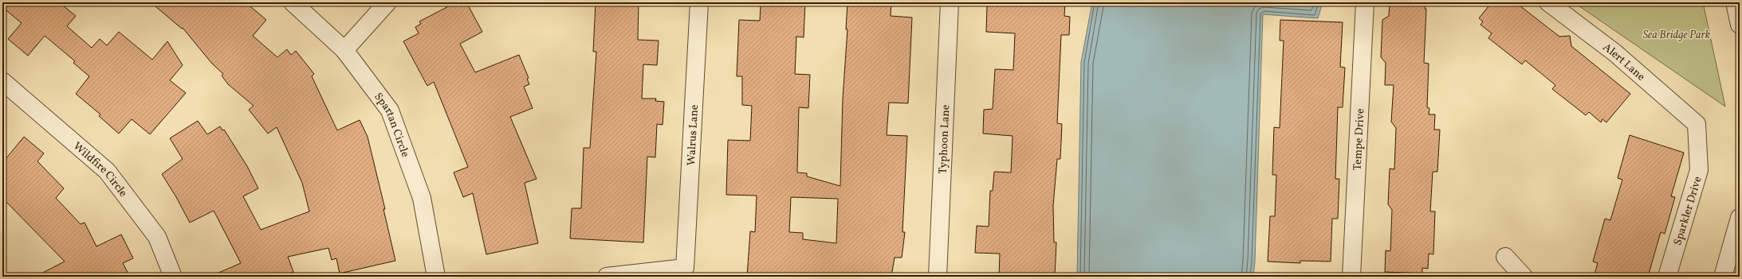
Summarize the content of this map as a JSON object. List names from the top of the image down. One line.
{"streets":{"street":["Alert Lane","Spartan Circle","Walrus Lane","Typhoon Lane","Tempe Drive","Wildfire Circle","Sparkler Drive"]},"crossings":[["Alert Lane","Sparkler Drive"]],"parks":["Sea Bridge Park"]}
